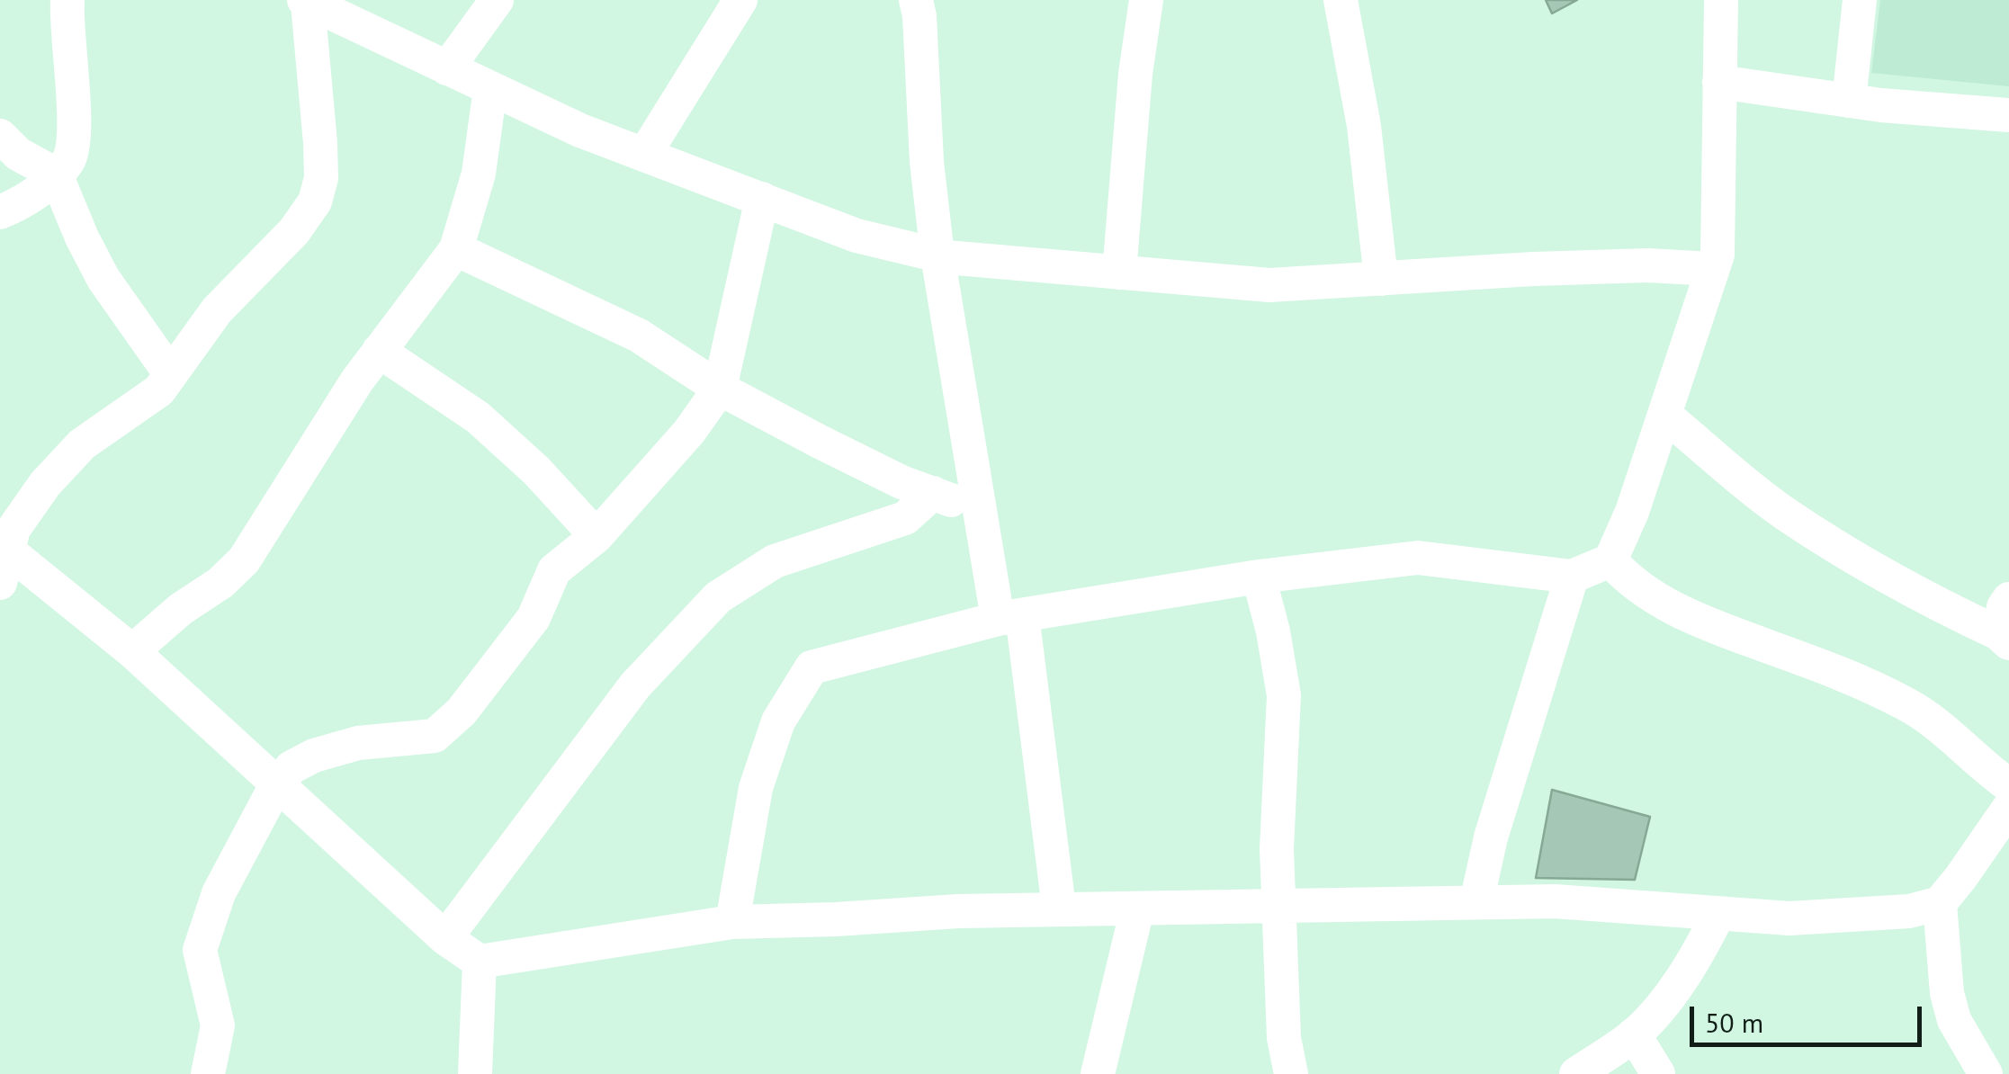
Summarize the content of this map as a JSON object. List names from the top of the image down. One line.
{"scale_bar":"50 m"}
